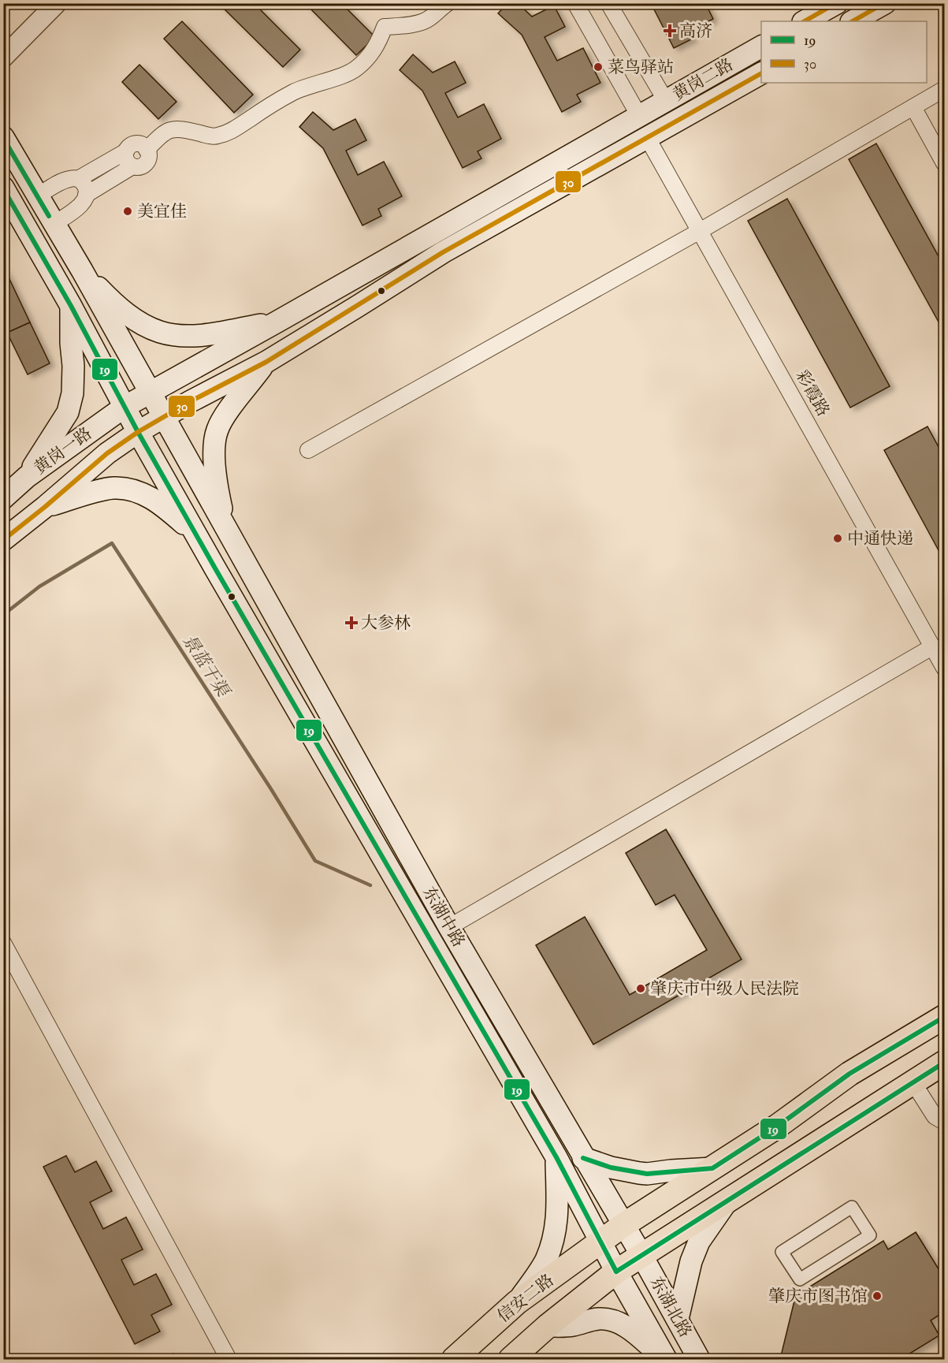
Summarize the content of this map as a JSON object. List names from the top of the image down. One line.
{"streets":{"main road":["黄岗二路","黄岗一路","东湖中路","信安二路","东湖北路"],"street":["彩霞路"]},"crossings":[["黄岗二路","彩霞路"],["黄岗二路","黄岗一路"],["黄岗二路","东湖中路"],["黄岗一路","东湖中路"],["东湖中路","信安二路"],["东湖中路","东湖北路"],["信安二路","东湖北路"]],"water":["景蓝干渠"],"places":{"health":["高济","大参林"],"other":["菜鸟驿站","美宜佳","中通快递","肇庆市中级人民法院","肇庆市图书馆"]},"lines":["transit line 30","transit line 19"],"legend":["19","30"]}
